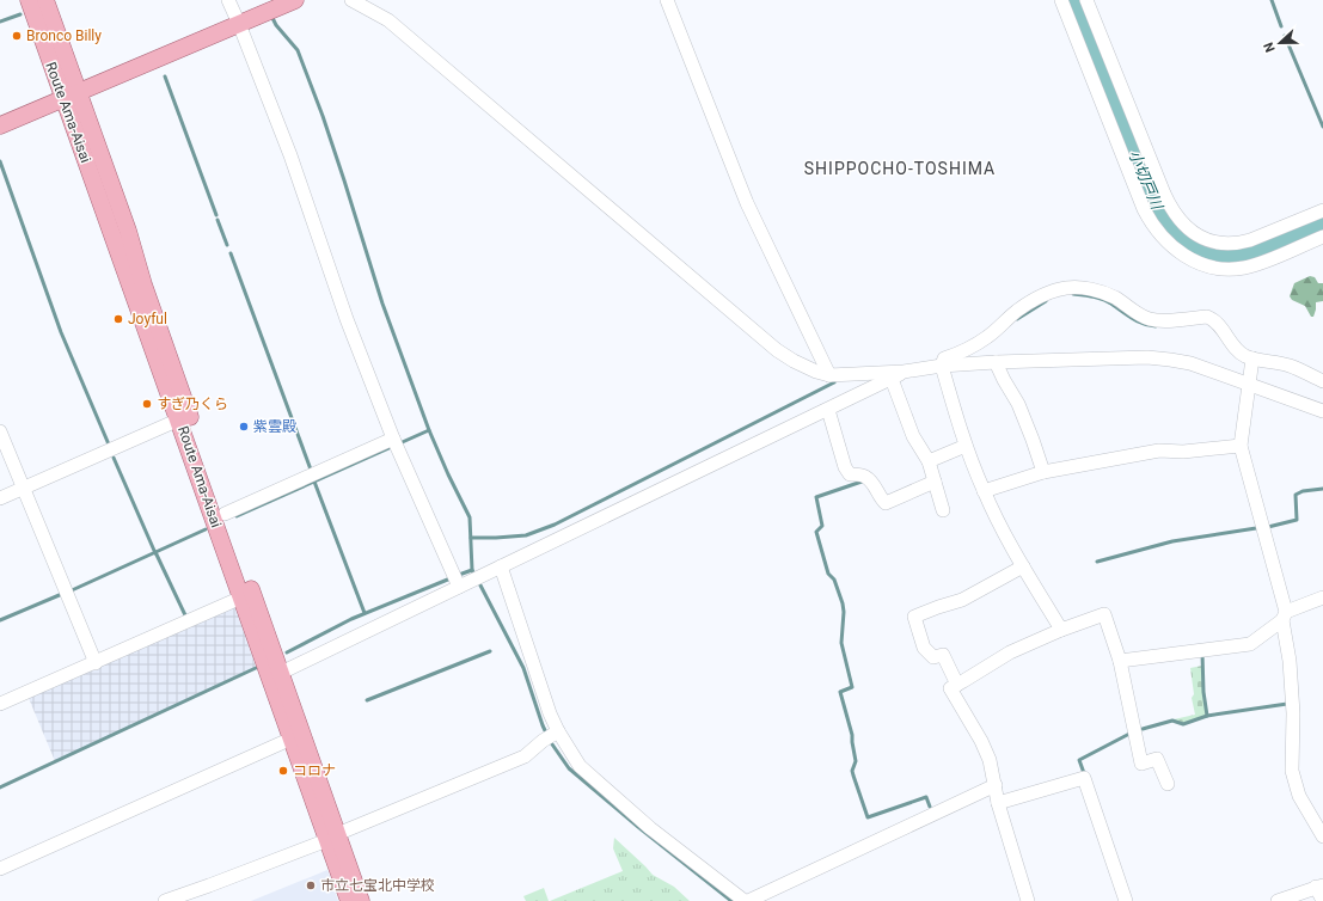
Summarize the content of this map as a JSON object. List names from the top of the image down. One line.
{"streets":{"main road":["Route Ama-Aisai"]},"districts":["SHIPPOCHO-TOSHIMA"],"water":["小切戸川"],"places":["Bronco Billy","Joyful","すぎ乃くら","紫雲殿","コロナ","市立七宝北中学校"],"north":"left"}
